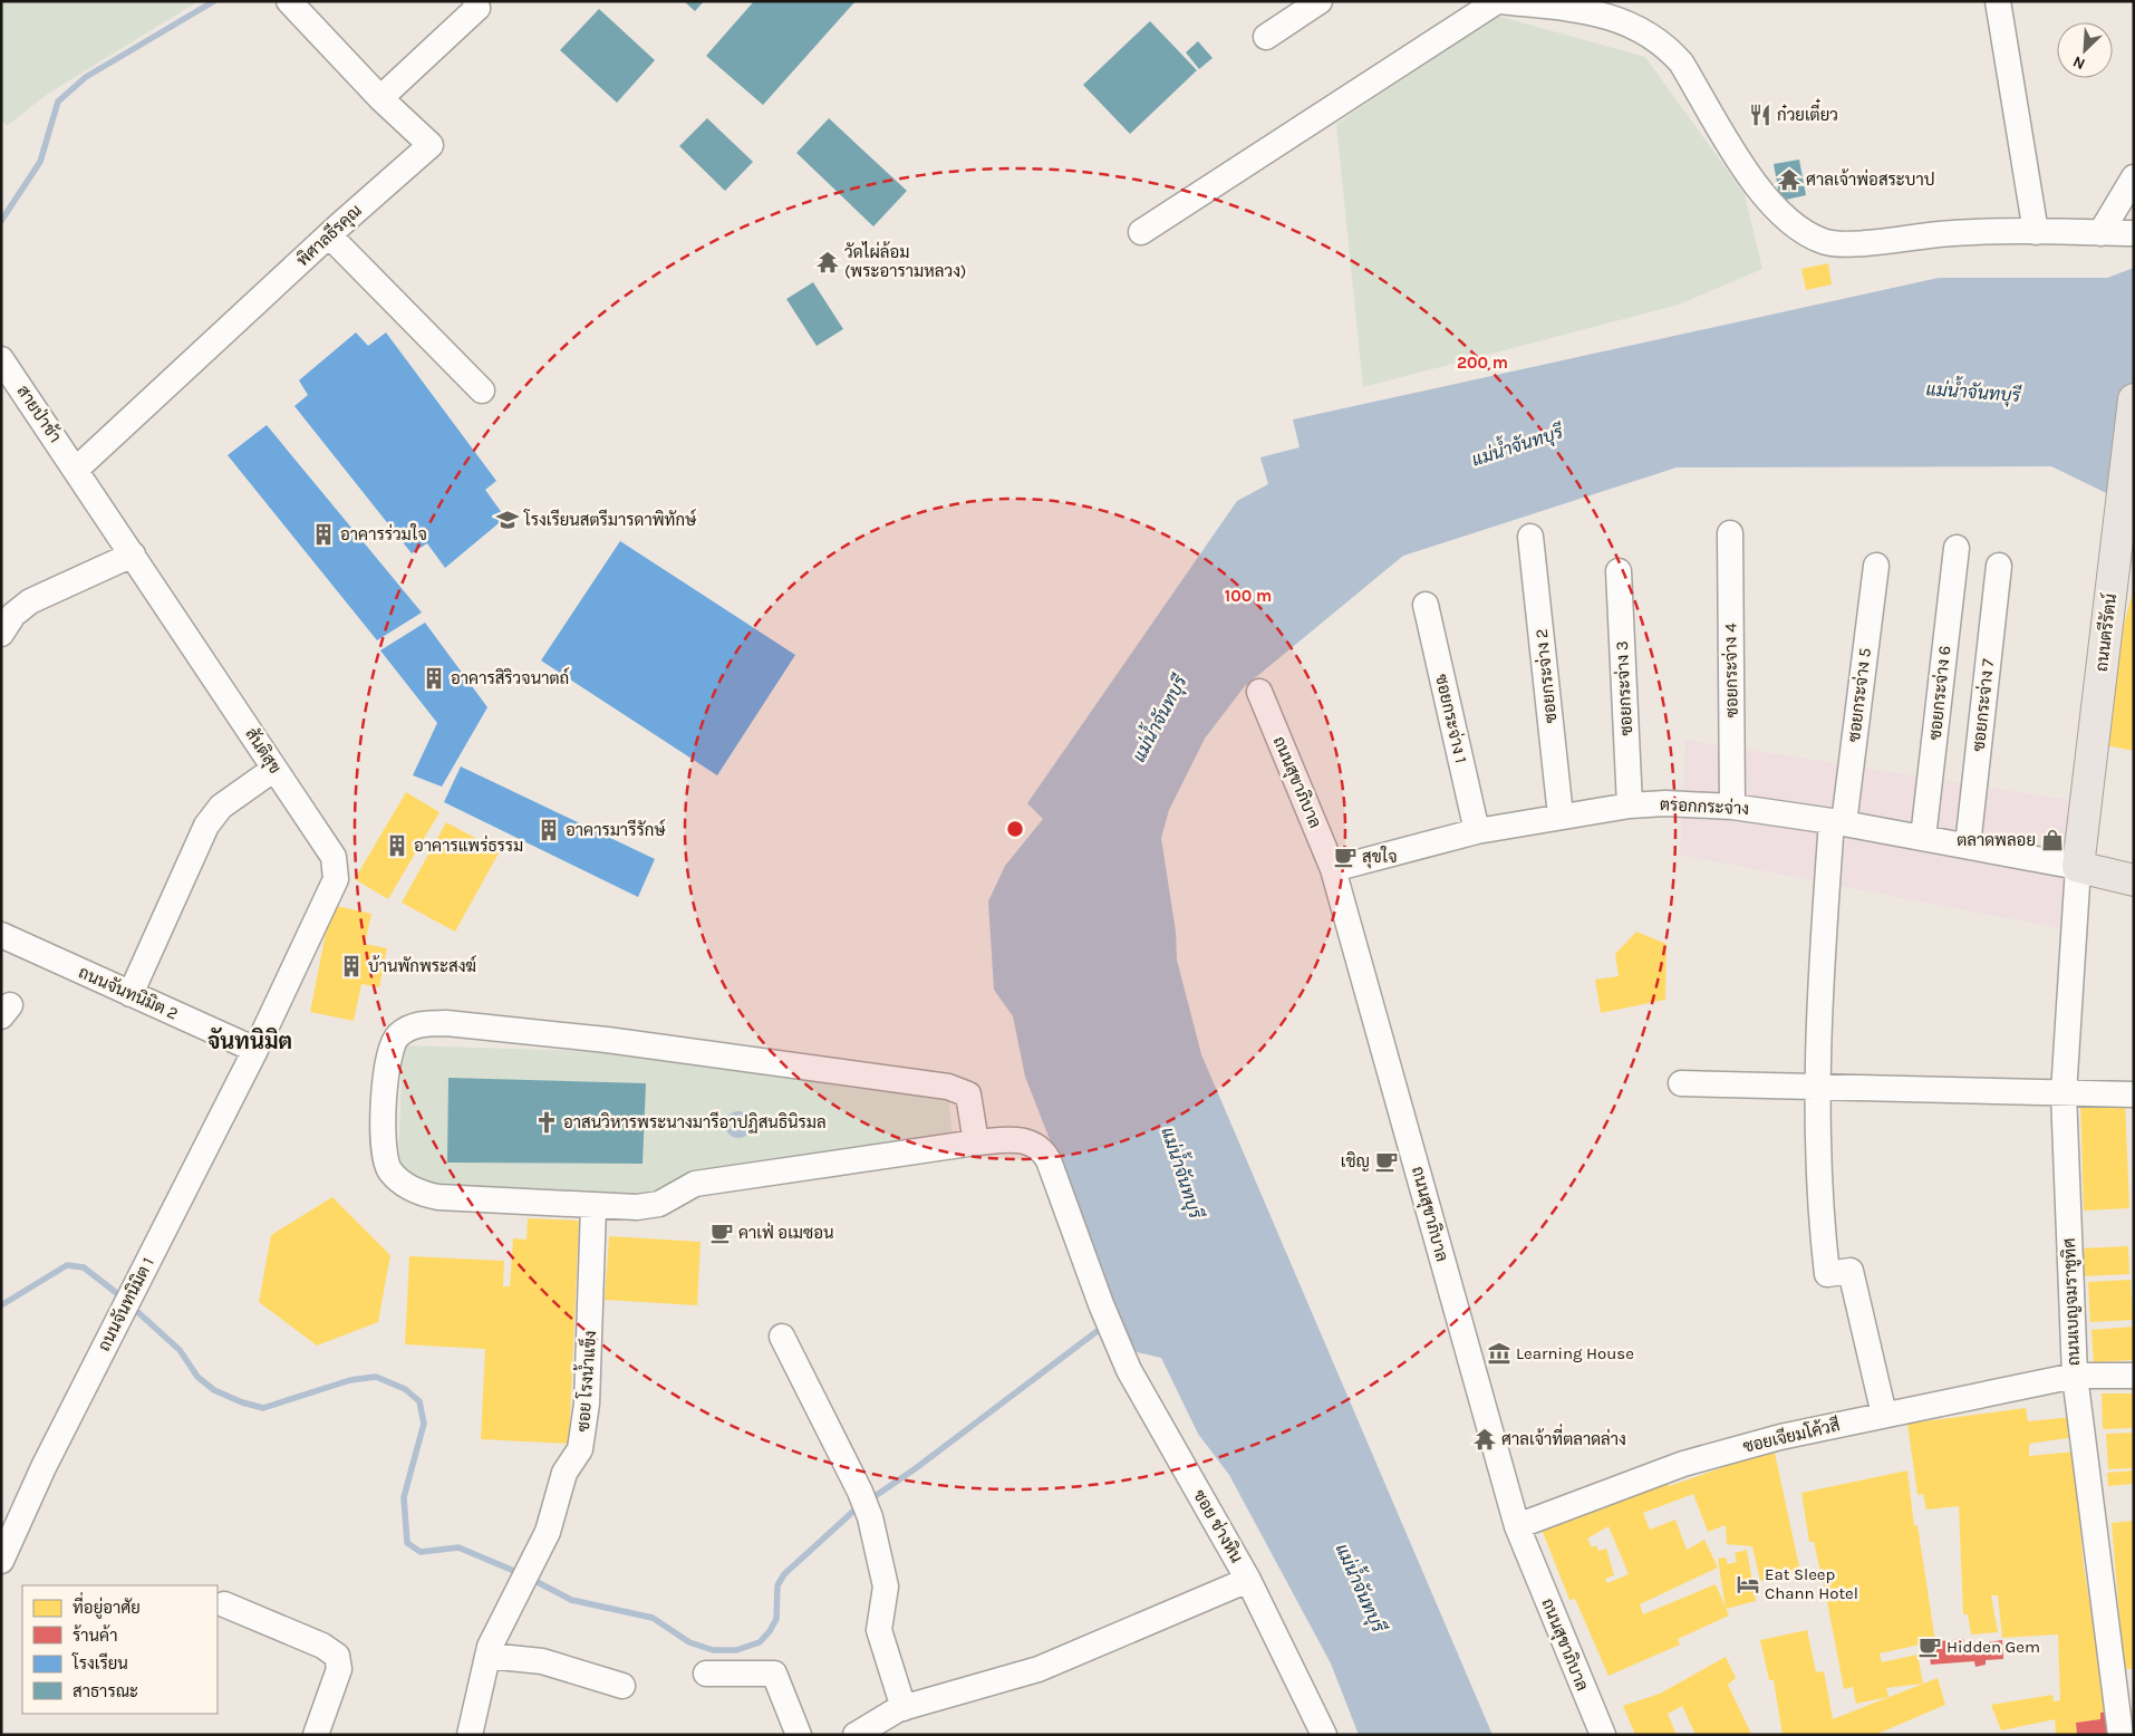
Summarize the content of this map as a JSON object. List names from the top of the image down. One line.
{"streets":{"main road":["ถนนตรีรัตน์"],"street":["พิศาลธีรคุณ","สายป่าช้า","ซอยกระจ่าง 4","ซอยกระจ่าง 2","ซอยกระจ่าง 3","ซอยกระจ่าง 6","ซอยกระจ่าง 5","ซอยกระจ่าง 7","ซอยกระจ่าง 1","สันติสุข","ถนนสุขาภิบาล","ตรอกกระจ่าง","ถนนจันทนิมิต 2","ถนนเบญจมราชูทิศ","ถนนจันทนิมิต 1","ซอย โรงน้ำแข็ง","ซอยเจียมโค้วสี","ซอย ช่างหิน"]},"crossings":[["พิศาลธีรคุณ","สายป่าช้า"],["พิศาลธีรคุณ","สันติสุข"],["สายป่าช้า","สันติสุข"],["ถนนตรีรัตน์","ตรอกกระจ่าง"],["ถนนตรีรัตน์","ถนนเบญจมราชูทิศ"],["ซอยกระจ่าง 4","ตรอกกระจ่าง"],["ซอยกระจ่าง 2","ตรอกกระจ่าง"],["ซอยกระจ่าง 3","ตรอกกระจ่าง"],["ซอยกระจ่าง 6","ตรอกกระจ่าง"],["ซอยกระจ่าง 5","ตรอกกระจ่าง"],["ซอยกระจ่าง 5","ซอยเจียมโค้วสี"],["ซอยกระจ่าง 7","ตรอกกระจ่าง"],["ซอยกระจ่าง 1","ตรอกกระจ่าง"],["สันติสุข","ถนนจันทนิมิต 2"],["สันติสุข","ถนนจันทนิมิต 1"],["ถนนสุขาภิบาล","ตรอกกระจ่าง"],["ถนนสุขาภิบาล","ซอยเจียมโค้วสี"],["ตรอกกระจ่าง","ถนนเบญจมราชูทิศ"],["ถนนจันทนิมิต 2","ถนนจันทนิมิต 1"],["ถนนเบญจมราชูทิศ","ซอยเจียมโค้วสี"],["ซอย โรงน้ำแข็ง","ซอย ช่างหิน"]],"districts":["จันทนิมิต"],"water":["แม่น้ำจันทบุรี"],"places":{"restaurant":["ก๋วยเตี๋ยว"],"temple":["ศาลเจ้าพ่อสระบาป","วัดไผ่ล้อม (พระอารามหลวง)","ศาลเจ้าที่ตลาดล่าง"],"school or university":["โรงเรียนสตรีมารดาพิทักษ์"],"building":["อาคารร่วมใจ","อาคารสิริวจนาตถ์","อาคารมารีรักษ์","อาคารแพร่ธรรม","บ้านพักพระสงฆ์"],"shop":["ตลาดพลอย"],"cafe":["สุขใจ","เชิญ","คาเฟ่ อเมซอน","Hidden Gem"],"church":["อาสนวิหารพระนางมารีอาปฏิสนธินิรมล"],"museum":["Learning House"],"hotel":["Eat Sleep Chann Hotel"]},"legend":["ที่อยู่อาศัย","ร้านค้า","โรงเรียน","สาธารณะ"],"north":"bottom left","rings":["200 m","100 m"]}
